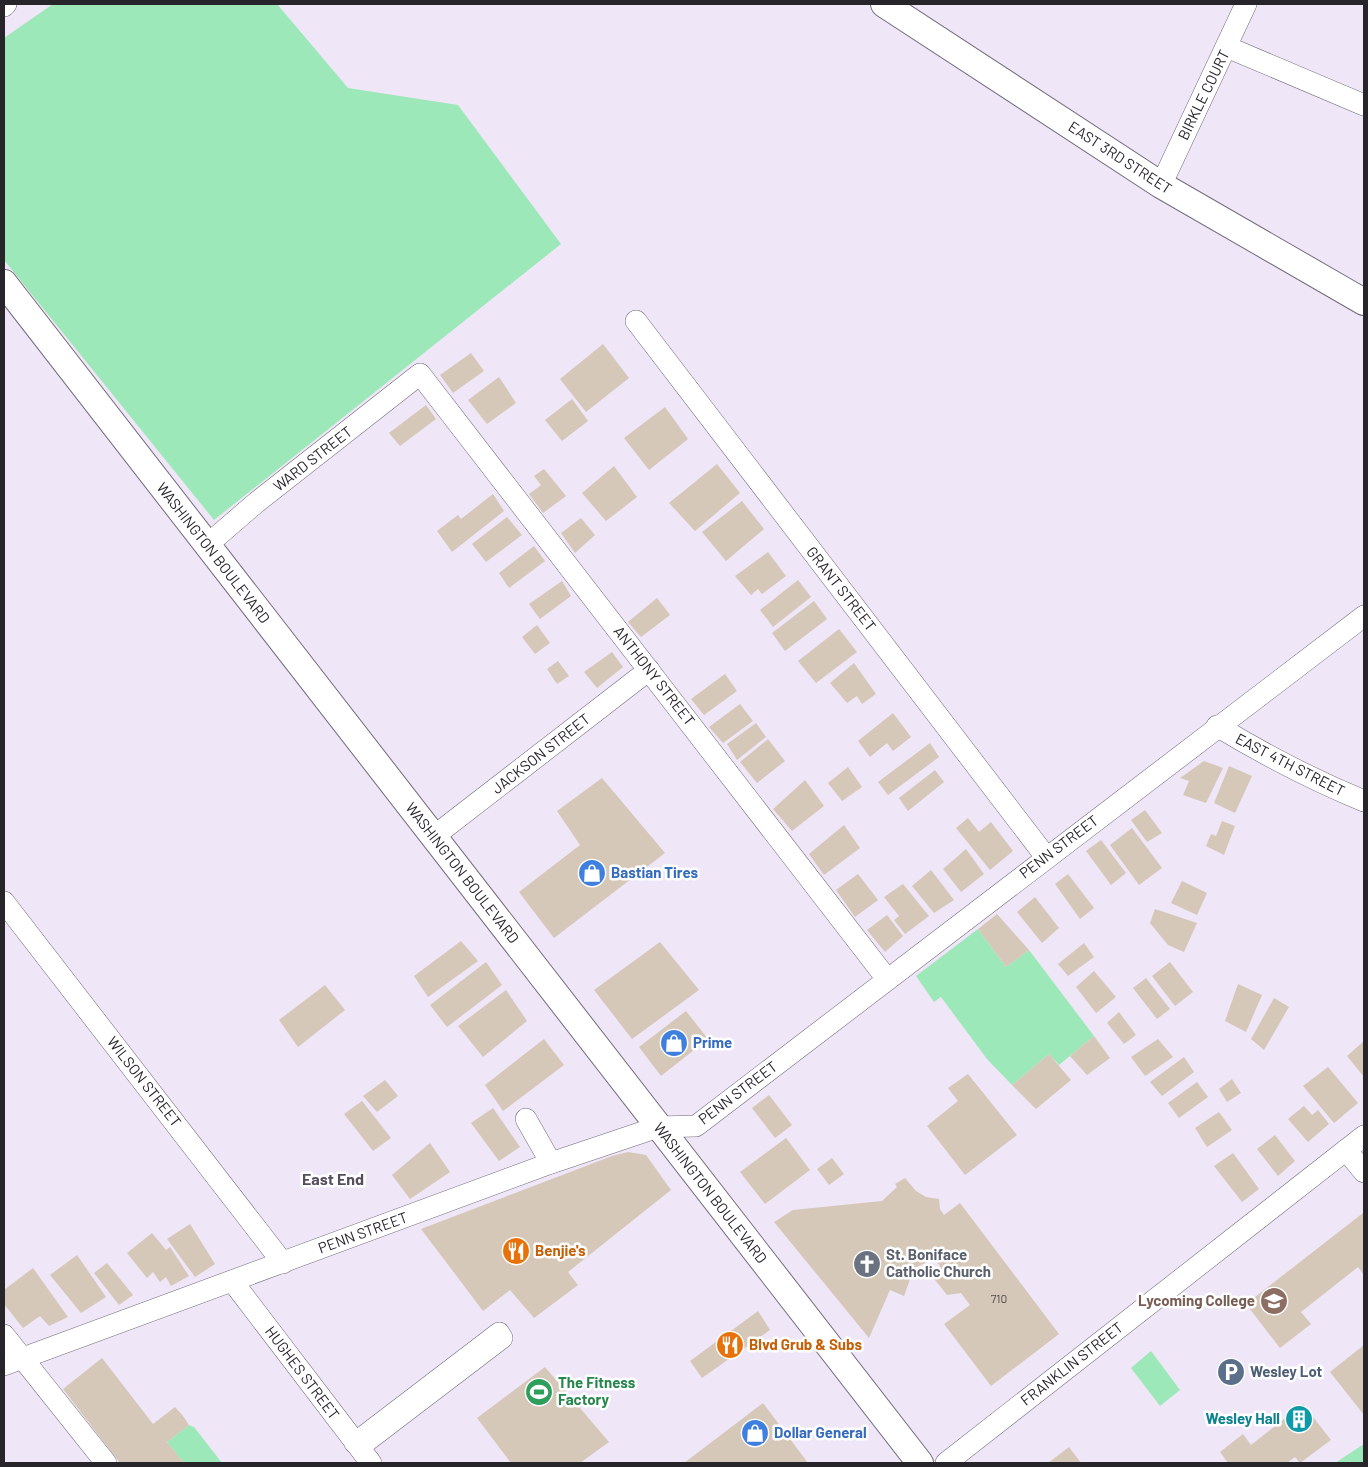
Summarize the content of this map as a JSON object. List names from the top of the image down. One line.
{"streets":{"main road":["EAST 3RD STREET","WASHINGTON BOULEVARD"],"street":["BIRKLE COURT","WARD STREET","GRANT STREET","ANTHONY STREET","JACKSON STREET","EAST 4TH STREET","PENN STREET","WILSON STREET","FRANKLIN STREET","HUGHES STREET"]},"crossings":[["BIRKLE COURT","EAST 3RD STREET"],["WARD STREET","WASHINGTON BOULEVARD"],["WARD STREET","ANTHONY STREET"],["WASHINGTON BOULEVARD","JACKSON STREET"],["WASHINGTON BOULEVARD","PENN STREET"],["GRANT STREET","PENN STREET"],["ANTHONY STREET","JACKSON STREET"],["ANTHONY STREET","PENN STREET"],["EAST 4TH STREET","PENN STREET"],["PENN STREET","WILSON STREET"],["PENN STREET","HUGHES STREET"]],"districts":["East End"],"places":{"shop":["Bastian Tires","Prime","Dollar General"],"restaurant":["Benjie's","Blvd Grub & Subs"],"church":["St. Boniface Catholic Church"],"school or university":["Lycoming College"],"parking":["Wesley Lot"],"sports":["The Fitness Factory"],"building":["Wesley Hall"]},"house_numbers":["710"]}
